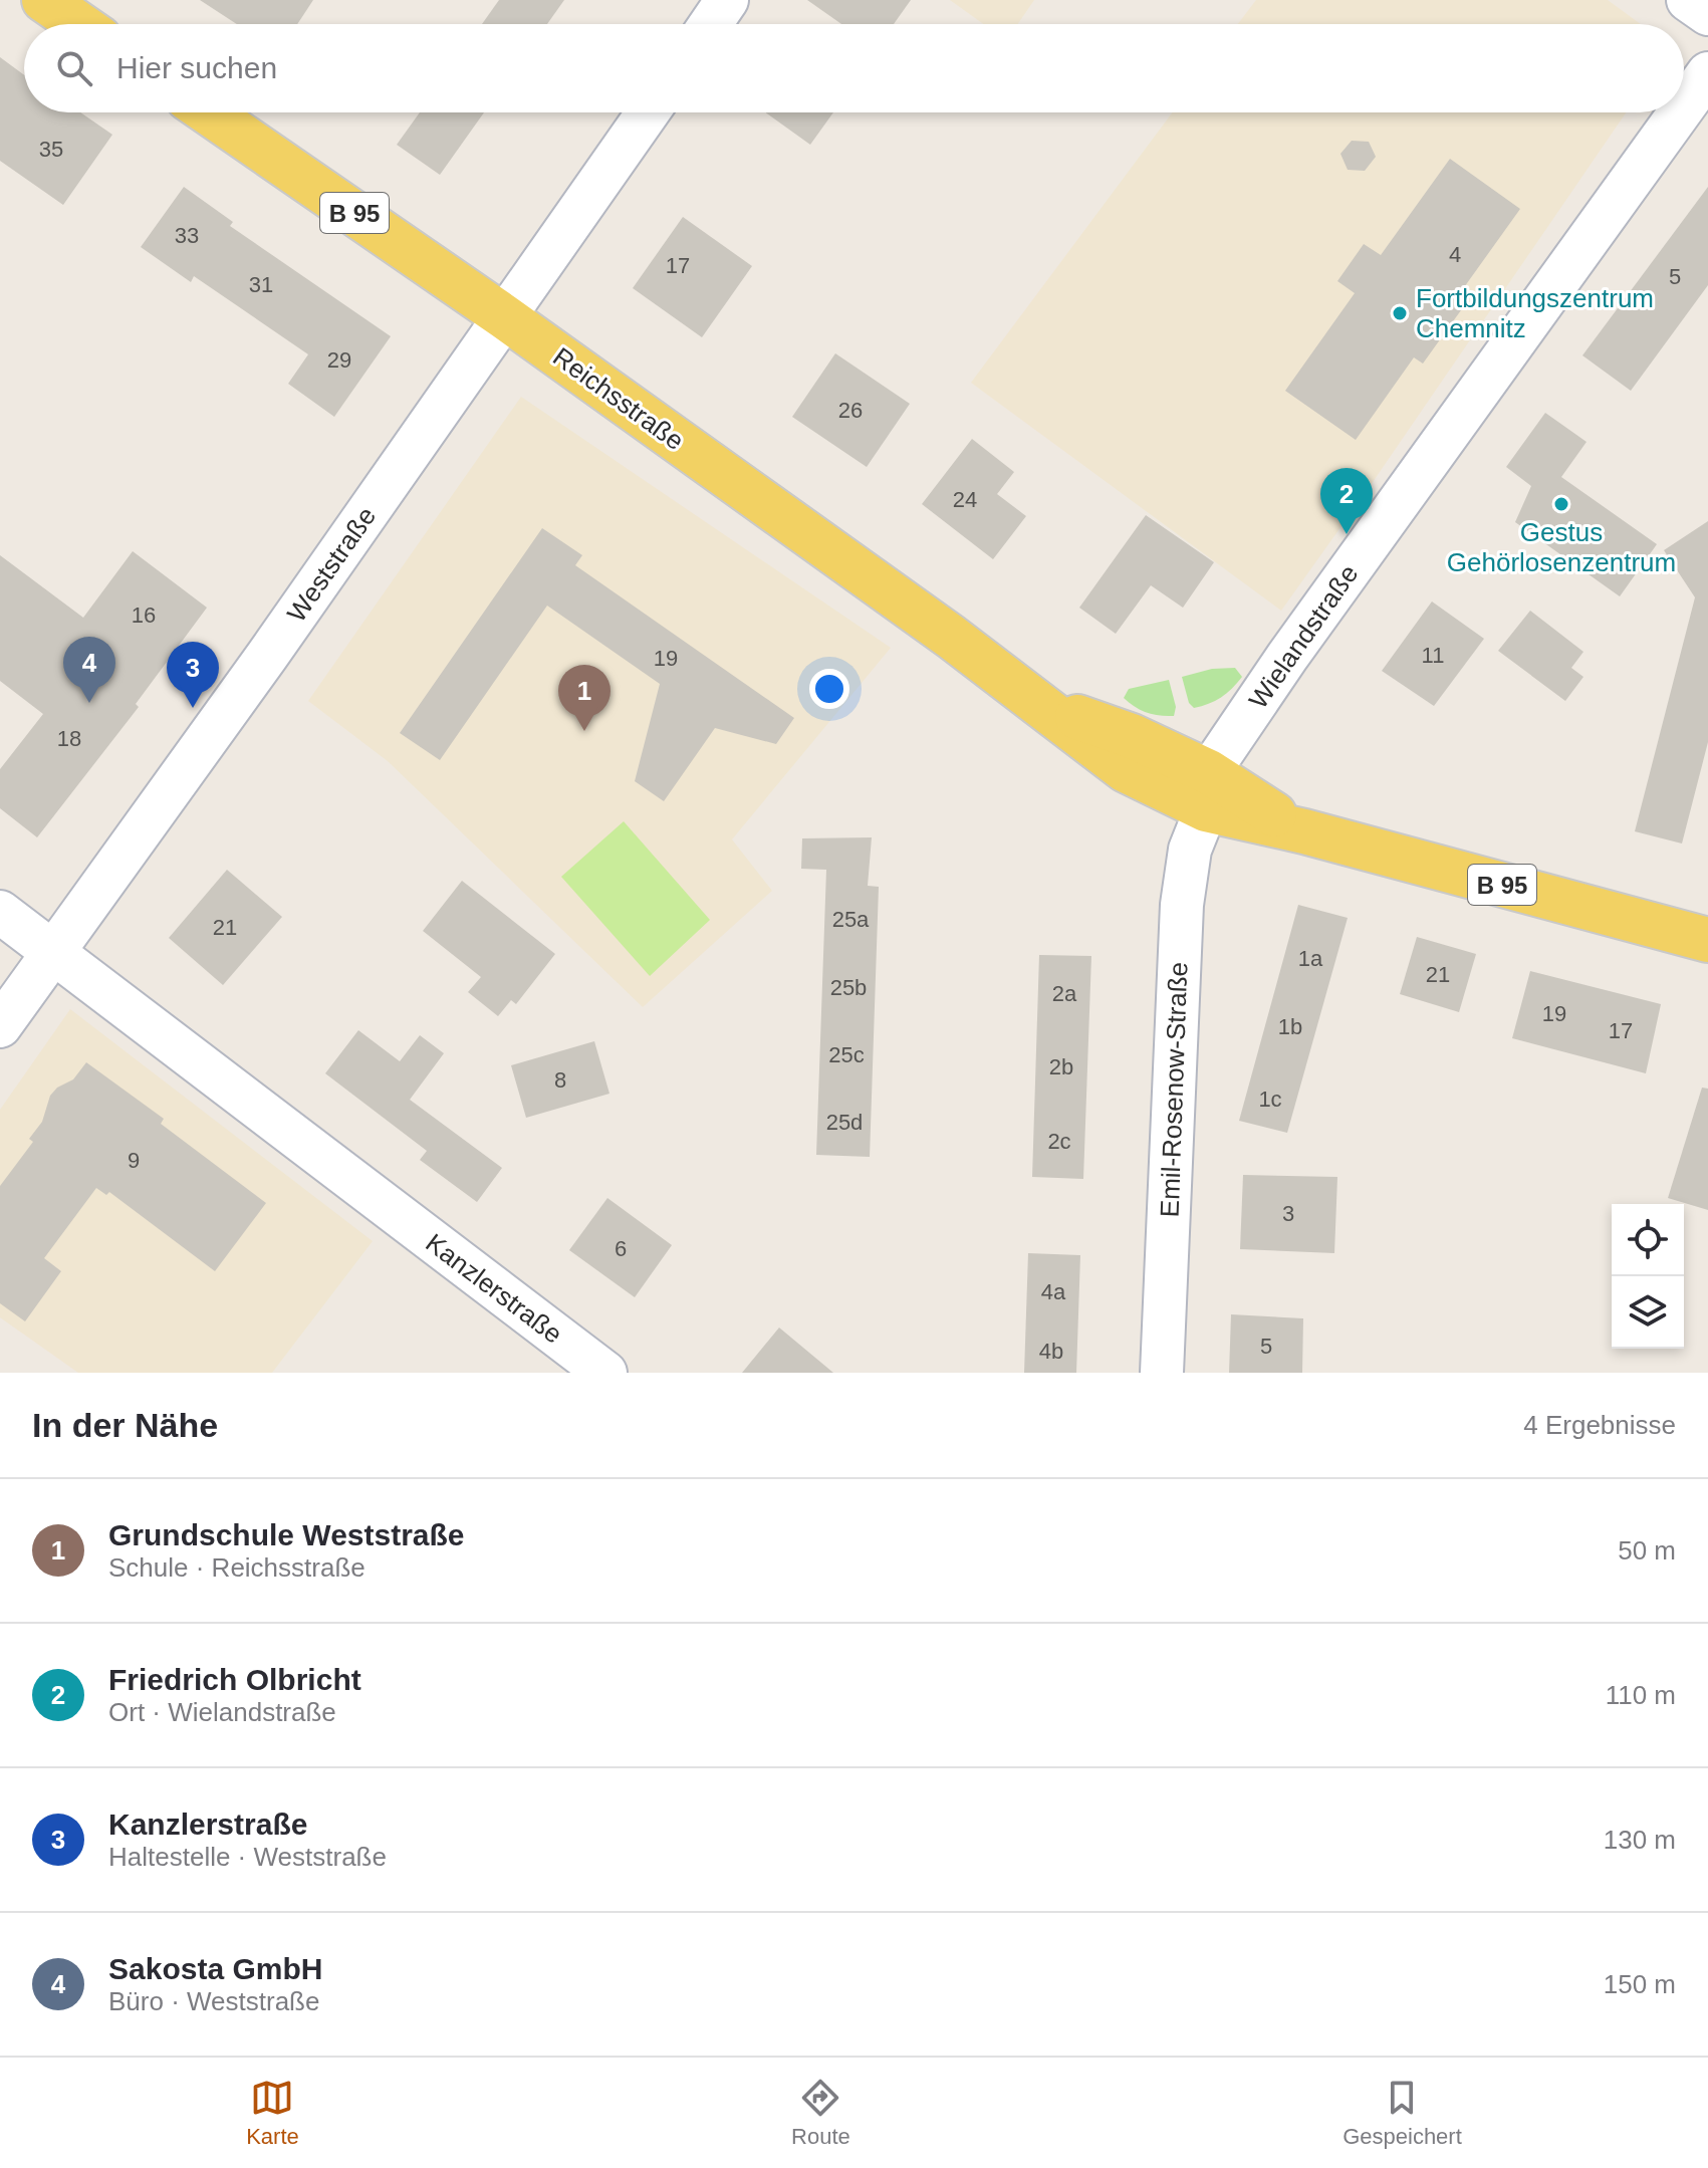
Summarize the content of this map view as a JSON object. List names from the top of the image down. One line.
{"streets":{"main road":["B 95","Reichsstraße"],"street":["Weststraße","Wielandstraße","Emil-Rosenow-Straße","Kanzlerstraße"]},"crossings":[["Reichsstraße","Weststraße"],["Reichsstraße","Wielandstraße"],["Reichsstraße","Emil-Rosenow-Straße"],["Weststraße","Kanzlerstraße"],["Wielandstraße","Emil-Rosenow-Straße"]],"places":["Fortbildungszentrum Chemnitz","Gestus Gehörlosenzentrum"],"house_numbers":["35","33","4","17","5","31","29","26","24","16","11","19","18","25a","21","1a","21","25b","2a","19","1b","17","25c","2b","8","1c","25d","2c","9","3","6","4a","5","4b"],"page":{"search":"Hier suchen","pins":["2","4","3","1"],"heading":["In der Nähe","4 Ergebnisse"],"list":[{"mark":"1","name":"Grundschule Weststraße","note":"Schule · Reichsstraße","value":"50 m"},{"mark":"2","name":"Friedrich Olbricht","note":"Ort · Wielandstraße","value":"110 m"},{"mark":"3","name":"Kanzlerstraße","note":"Haltestelle · Weststraße","value":"130 m"},{"mark":"4","name":"Sakosta GmbH","note":"Büro · Weststraße","value":"150 m"}],"nav":["Karte","Route","Gespeichert"]}}
